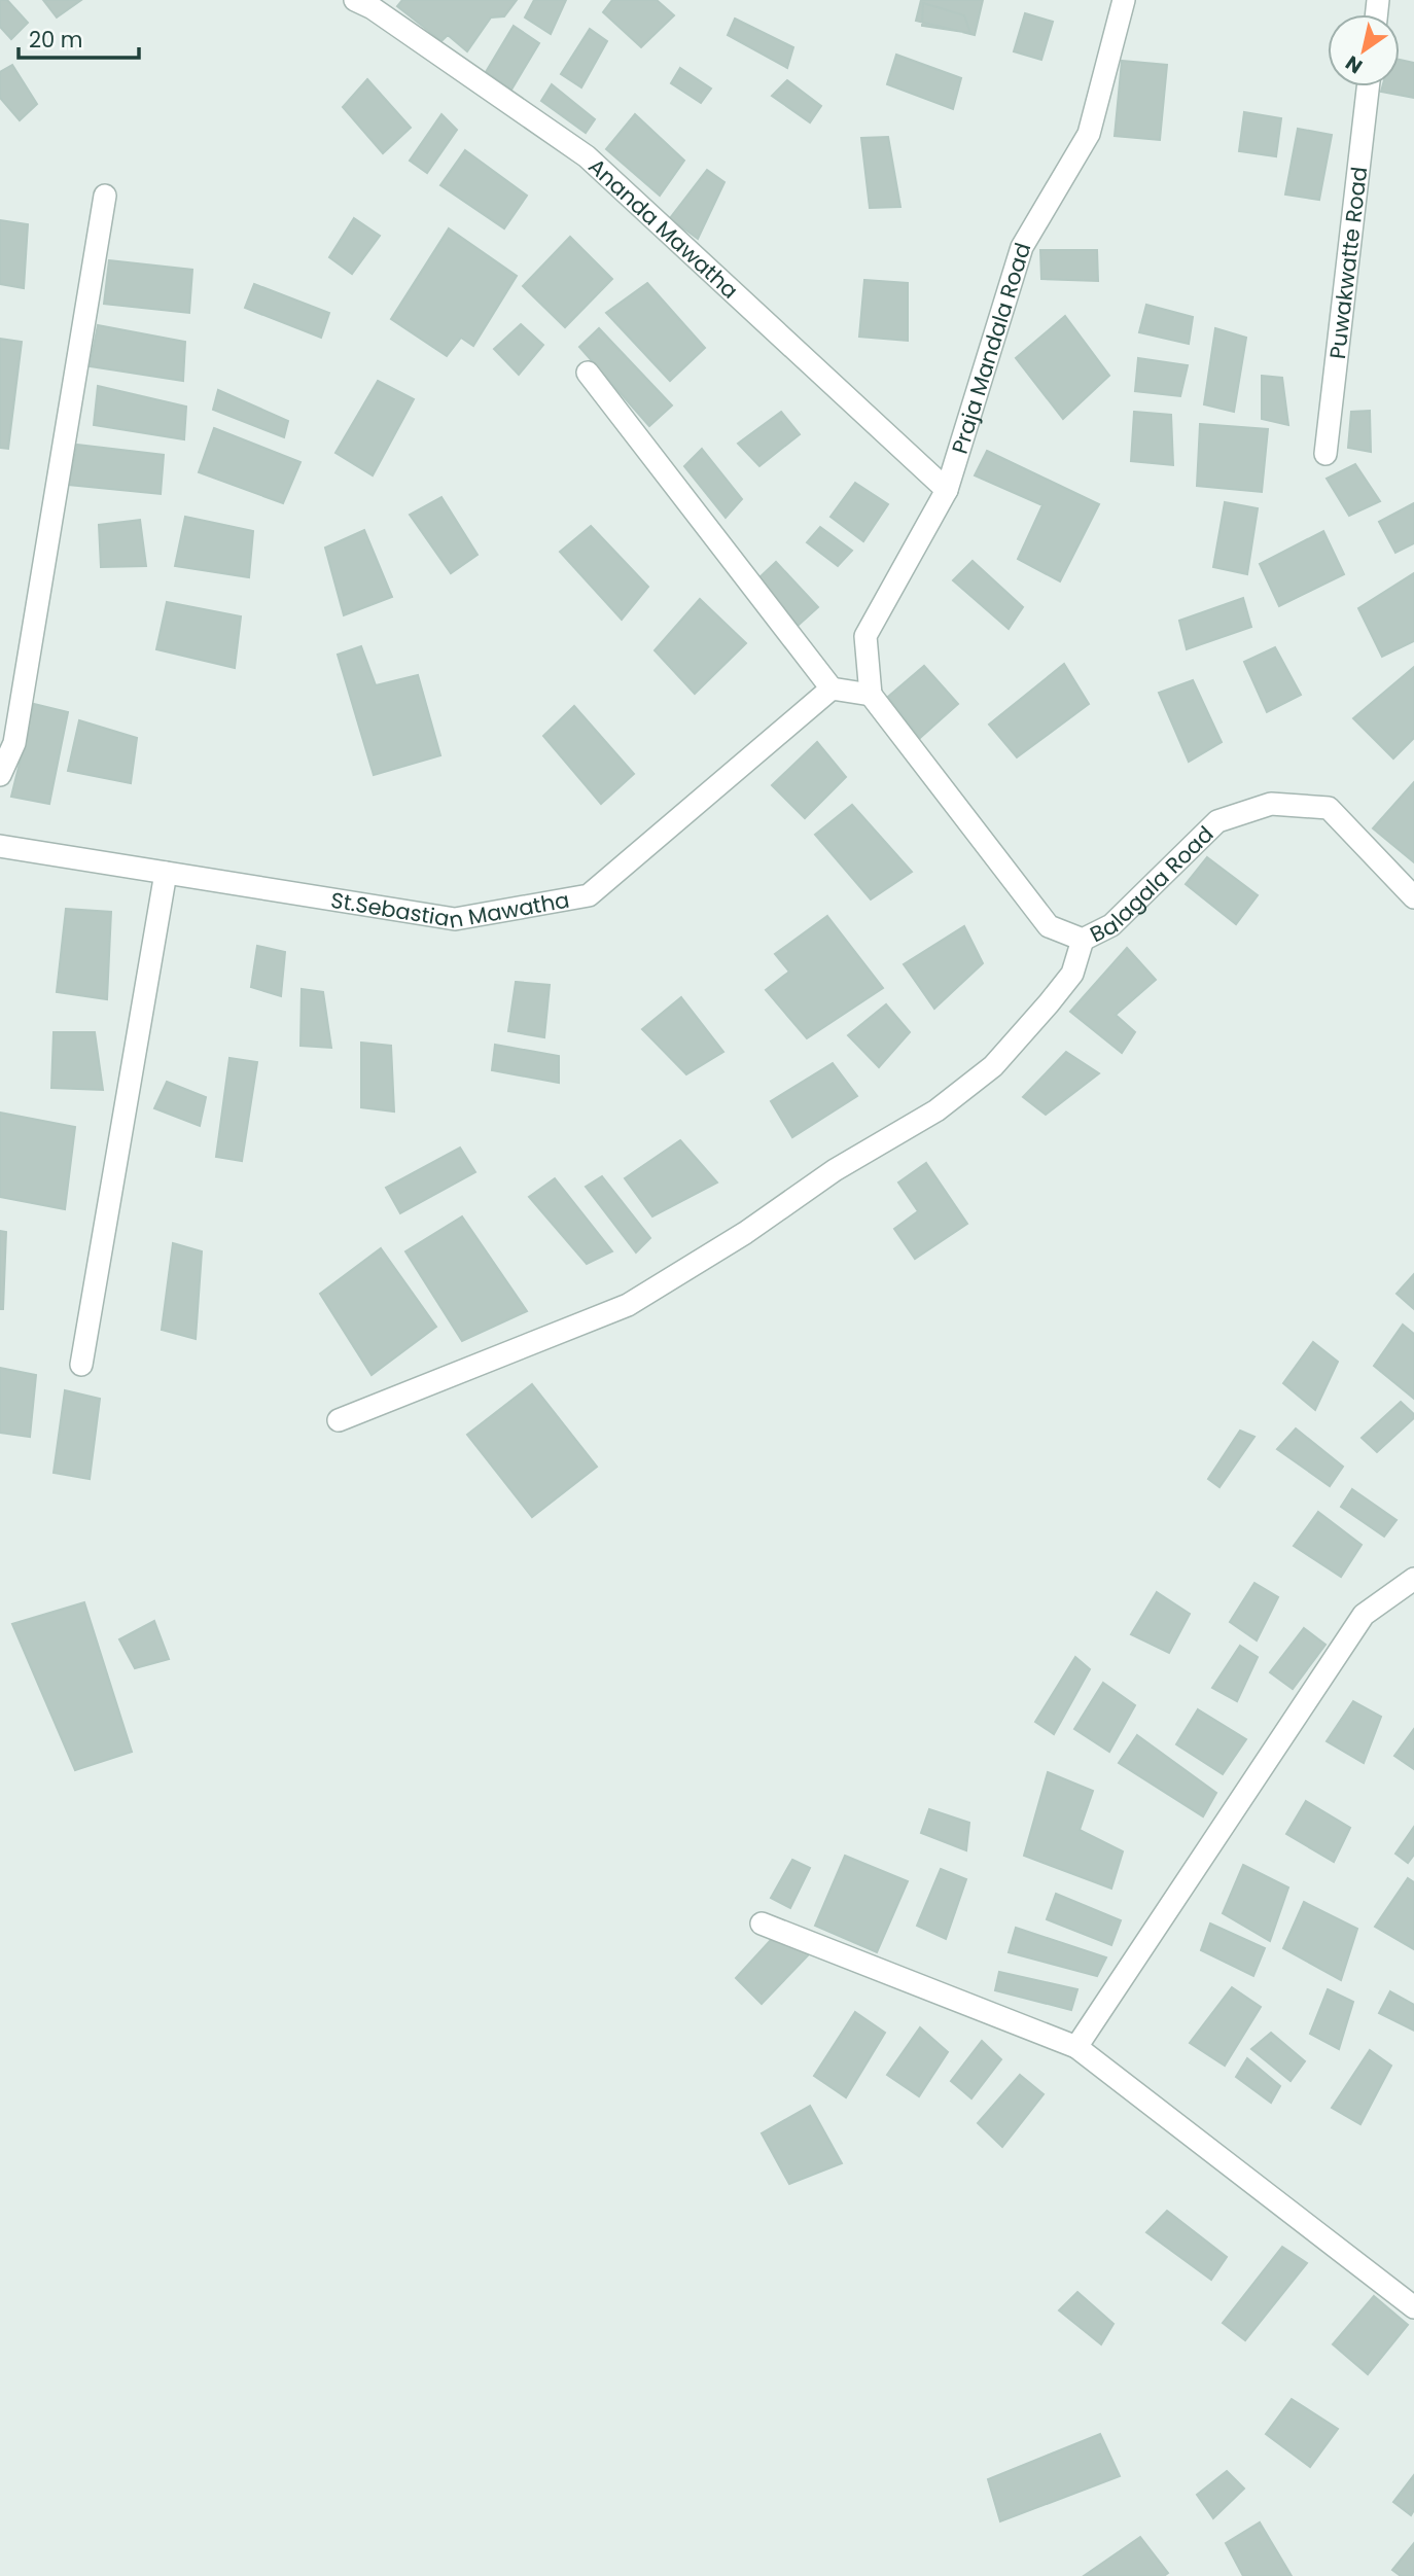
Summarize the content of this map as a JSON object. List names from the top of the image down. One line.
{"streets":{"street":["Ananda Mawatha","Puwakwatte Road","Praja Mandala Road","Balagala Road","St.Sebastian Mawatha"]},"crossings":[["Ananda Mawatha","Praja Mandala Road"],["Praja Mandala Road","Balagala Road"]],"scale_bar":"20 m","north":"bottom left"}
